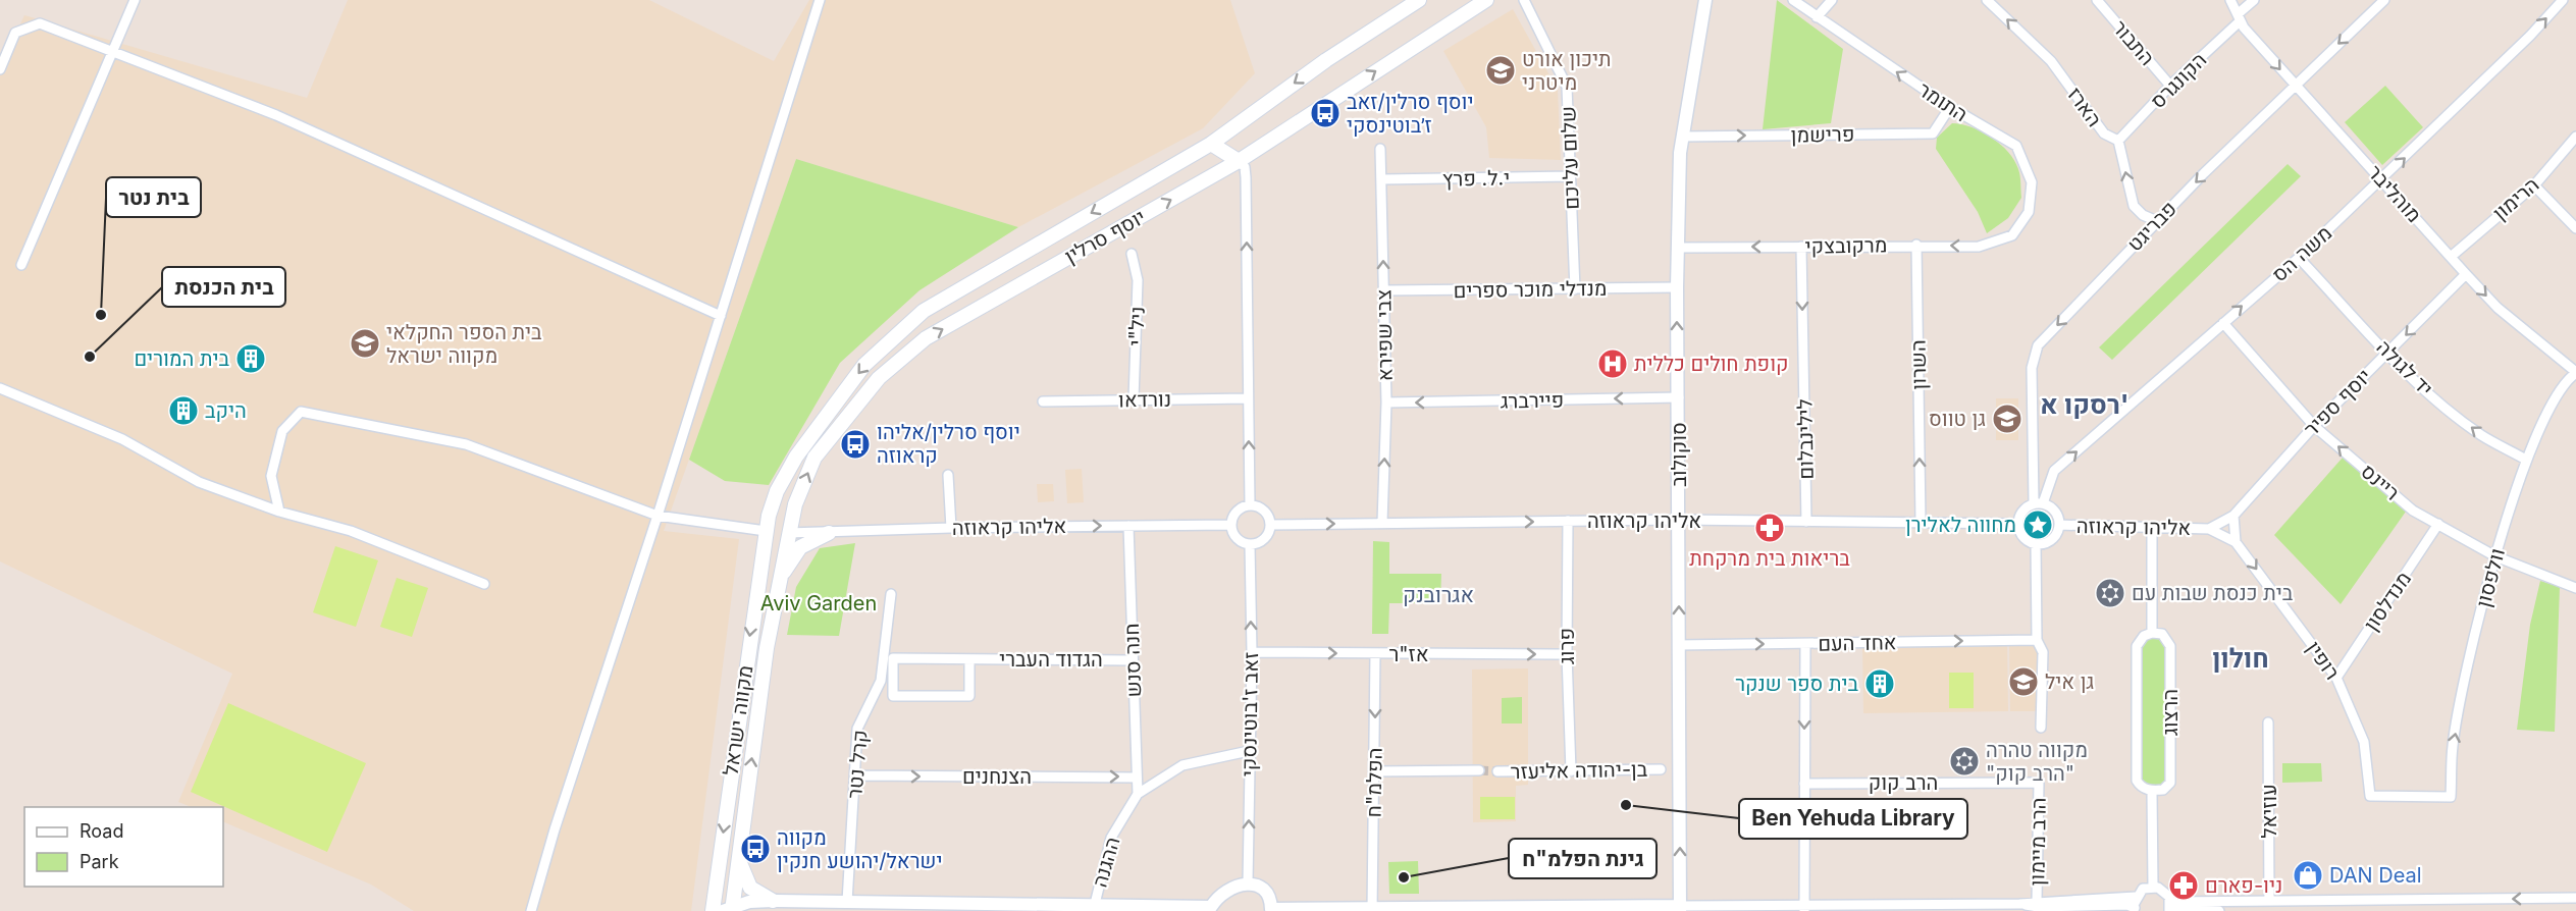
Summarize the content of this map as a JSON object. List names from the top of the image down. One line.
{"streets":{"main road":["יוסף סרלין","מקווה ישראל"],"street":["התבור","הקונגרס","התומר","הארז","פרישמן","שלום עליכם","י.ל. פרץ","מוהליבר","הרימון","פבריגט","מרקובצקי","משה הס","מנדלי מוכר ספרים","ניל\"י","צבי שפירא","השרון","יד לגולה","נורדאו","פיירברג","יוסף ספיר","לילינבלום","סוקולוב","ריינס","אליהו קראוזה","וולפסון","מנדלסון","אחד העם","פרוג","אז\"ר","הגדוד העברי","חנה סנש","רופין","הרצוג","זאב ז'בוטינסקי","קרל נטר","בן-יהודה אליעזר","הצנחנים","הפלמ\"ח","הרב קוק","עוזיאל","הרב מיימון","ההגנה"]},"crossings":[["התבור","הקונגרס"],["הקונגרס","הארז"],["הקונגרס","מוהליבר"],["התומר","פרישמן"],["התומר","מרקובצקי"],["הארז","פבריגט"],["פרישמן","סוקולוב"],["שלום עליכם","י.ל. פרץ"],["שלום עליכם","מנדלי מוכר ספרים"],["י.ל. פרץ","צבי שפירא"],["מוהליבר","הרימון"],["מוהליבר","פבריגט"],["מוהליבר","משה הס"],["מוהליבר","יוסף ספיר"],["מוהליבר","וולפסון"],["פבריגט","משה הס"],["פבריגט","אליהו קראוזה"],["יוסף סרלין","אליהו קראוזה"],["יוסף סרלין","מקווה ישראל"],["מרקובצקי","השרון"],["מרקובצקי","לילינבלום"],["מרקובצקי","סוקולוב"],["משה הס","יד לגולה"],["משה הס","ריינס"],["משה הס","אליהו קראוזה"],["מנדלי מוכר ספרים","צבי שפירא"],["מנדלי מוכר ספרים","סוקולוב"],["ניל\"י","נורדאו"],["צבי שפירא","פיירברג"],["צבי שפירא","אליהו קראוזה"],["השרון","אליהו קראוזה"],["יד לגולה","יוסף ספיר"],["יד לגולה","וולפסון"],["פיירברג","סוקולוב"],["יוסף ספיר","ריינס"],["יוסף ספיר","אליהו קראוזה"],["יוסף ספיר","רופין"],["לילינבלום","אליהו קראוזה"],["סוקולוב","אליהו קראוזה"],["סוקולוב","אחד העם"],["ריינס","וולפסון"],["ריינס","מנדלסון"],["אליהו קראוזה","פרוג"],["אליהו קראוזה","חנה סנש"],["אליהו קראוזה","רופין"],["אליהו קראוזה","זאב ז'בוטינסקי"],["אליהו קראוזה","מקווה ישראל"],["וולפסון","רופין"],["מנדלסון","רופין"],["פרוג","אז\"ר"],["פרוג","בן-יהודה אליעזר"],["אז\"ר","זאב ז'בוטינסקי"],["אז\"ר","הפלמ\"ח"],["הגדוד העברי","חנה סנש"],["חנה סנש","הצנחנים"],["חנה סנש","ההגנה"],["זאב ז'בוטינסקי","ההגנה"],["קרל נטר","הצנחנים"],["הרב קוק","הרב מיימון"]],"one_way":["התומר","הארז","פרישמן","מוהליבר","פבריגט","מרקובצקי","משה הס","צבי שפירא","השרון","יד לגולה","פיירברג","לילינבלום","סוקולוב","ריינס","אליהו קראוזה","וולפסון","אחד העם","אז\"ר","רופין","זאב ז'בוטינסקי","הצנחנים","הפלמ\"ח"],"districts":["רסקו א'","אגרובנק","חולון"],"parks":["Aviv Garden"],"places":{"school or university":["תיכון אורט מיטרני","בית הספר החקלאי מקווה ישראל","גן טווס","גן איל"],"bus stop":["יוסף סרלין/זאב ז׳בוטינסקי","יוסף סרלין/אליהו קראוזה","מקווה ישראל/יהושע חנקין"],"other":["בית נטר","בית הכנסת","Ben Yehuda Library","גינת הפלמ\"ח"],"building":["בית המורים","היקב","בית ספר שנקר"],"hospital":["קופת חולים כללית"],"place":["מחווה לאלירן"],"pharmacy":["בריאות בית מרקחת","ניו-פארם"],"synagogue":["בית כנסת שבות עם","מקווה טהרה \"הרב קוק\""],"shop":["DAN Deal"]},"legend":["Road","Park"]}
